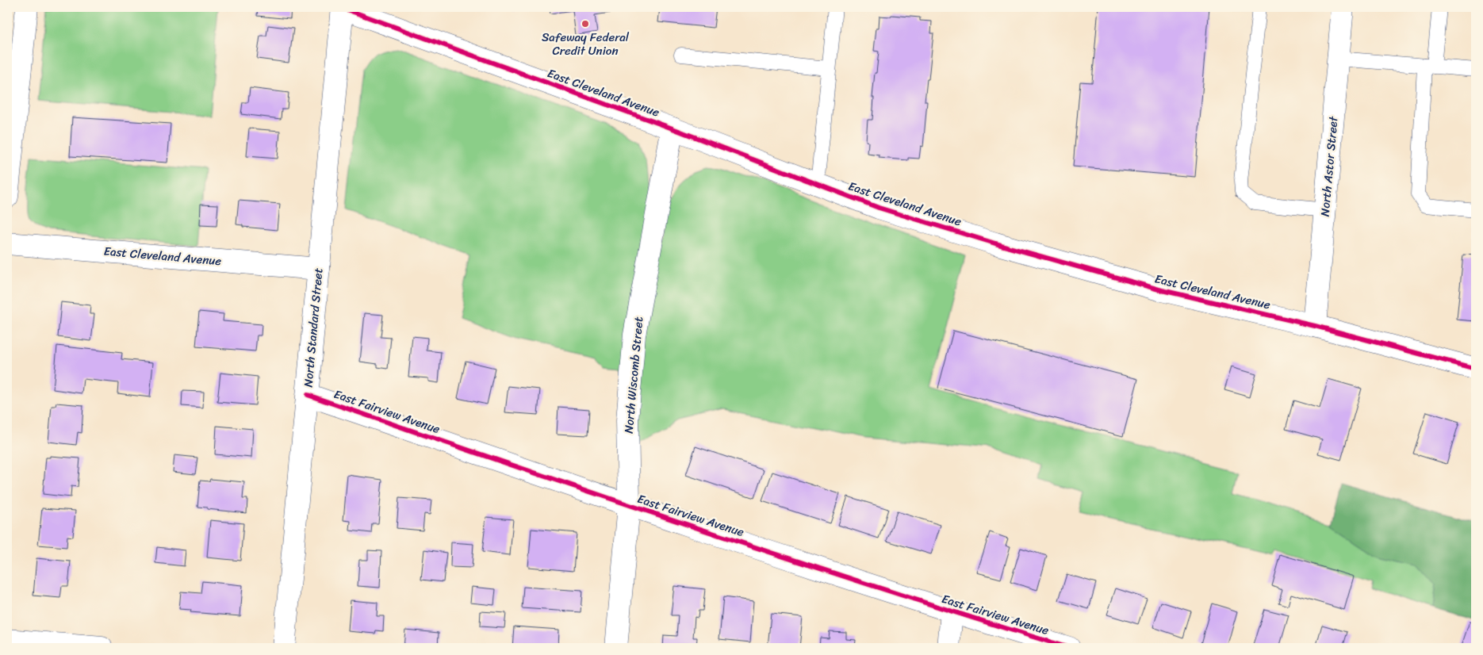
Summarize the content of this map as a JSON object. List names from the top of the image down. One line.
{"streets":{"street":["East Cleveland Avenue","North Astor Street","North Standard Street","North Wiscomb Street","East Fairview Avenue"]},"crossings":[["East Cleveland Avenue","North Astor Street"],["East Cleveland Avenue","North Standard Street"],["East Cleveland Avenue","North Wiscomb Street"],["North Standard Street","East Fairview Avenue"],["North Wiscomb Street","East Fairview Avenue"]],"places":["Safeway Federal Credit Union"]}
